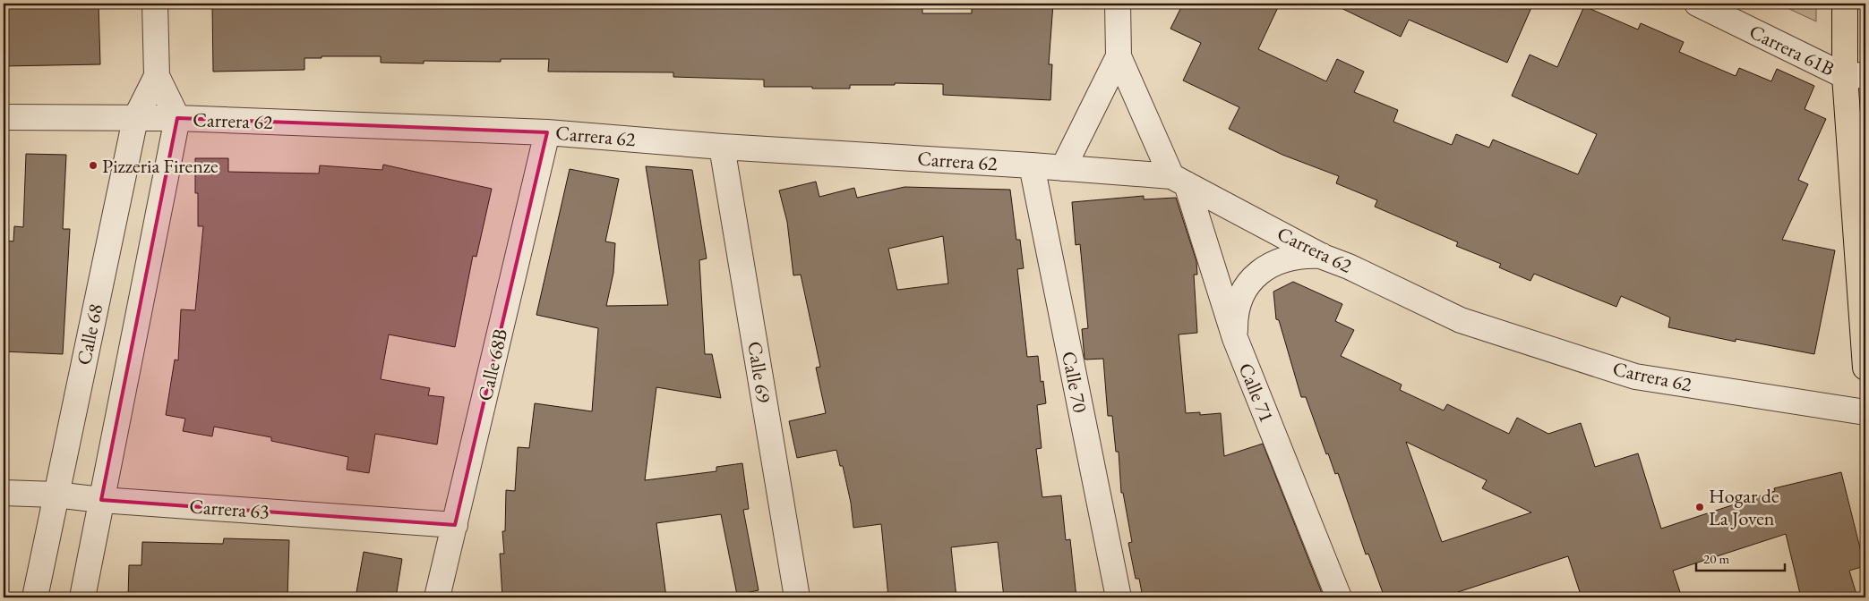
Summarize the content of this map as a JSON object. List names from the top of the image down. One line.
{"streets":{"street":["Carrera 61B","Carrera 62","Calle 68","Calle 68B","Calle 69","Calle 70","Calle 71","Carrera 63"]},"crossings":[["Carrera 62","Calle 68"],["Carrera 62","Calle 68B"],["Carrera 62","Calle 69"],["Carrera 62","Calle 70"],["Carrera 62","Calle 71"],["Calle 68","Carrera 63"],["Calle 68B","Carrera 63"]],"places":["Pizzeria Firenze","Hogar de La Joven"],"scale_bar":"20 m"}
